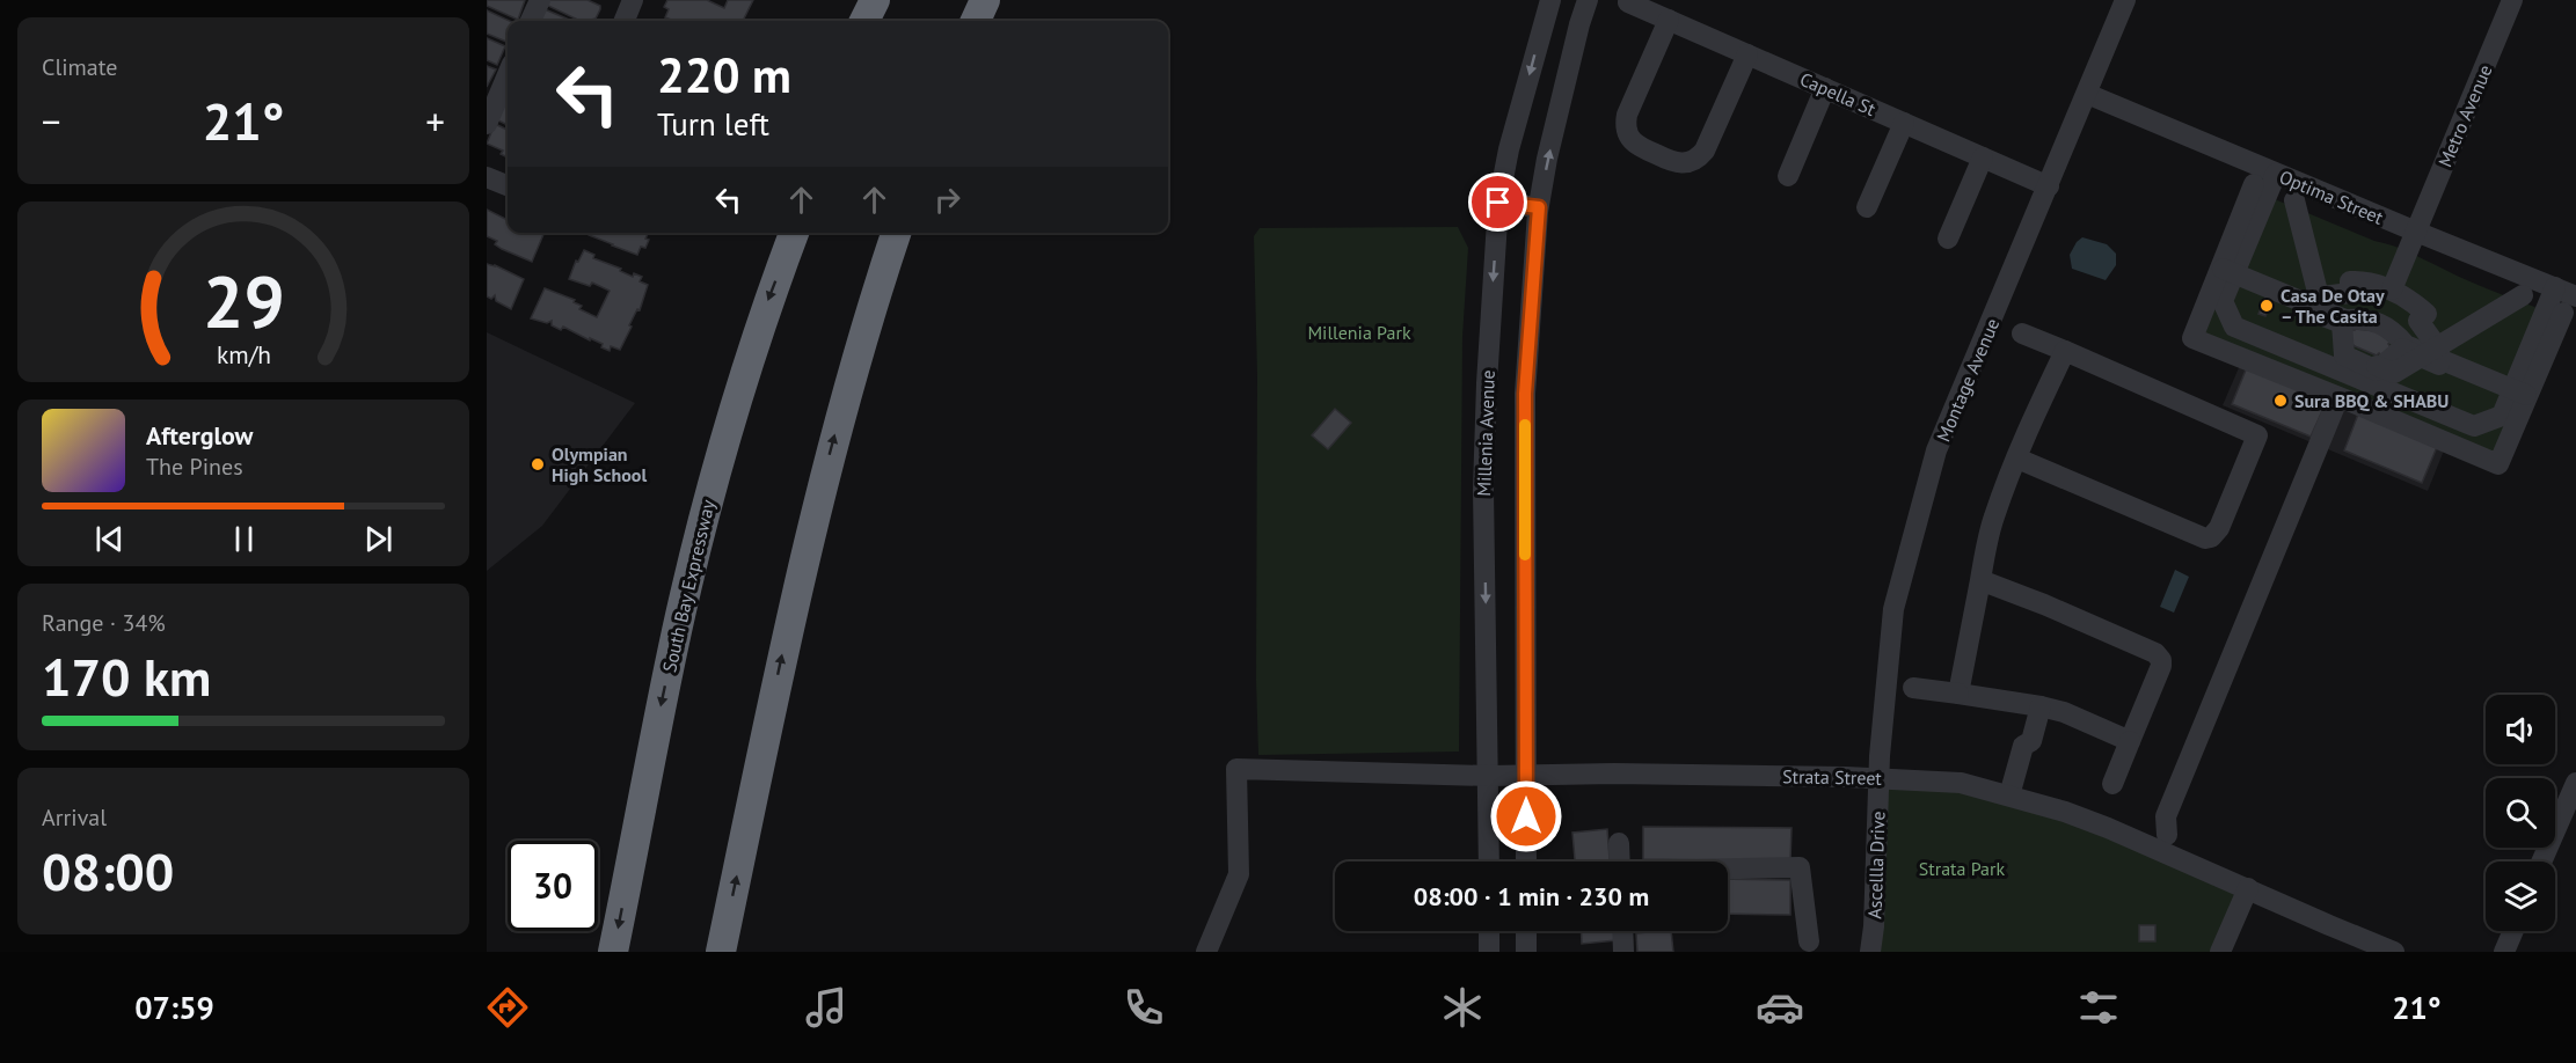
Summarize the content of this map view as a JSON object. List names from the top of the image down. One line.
{"streets":{"highway":["South Bay Expressway"],"street":["Capella St","Metro Avenue","Optima Street","Montage Avenue","Millenia Avenue","Strata Street","Ascellla Drive"]},"crossings":[["Capella St","Montage Avenue"],["Metro Avenue","Optima Street"],["Optima Street","Montage Avenue"],["Montage Avenue","Strata Street"],["Montage Avenue","Ascellla Drive"],["Millenia Avenue","Strata Street"],["Strata Street","Ascellla Drive"]],"parks":["Millenia Park","Strata Park"],"places":["Casa De Otay – The Casita","Sura BBQ & SHABU","Olympian High School"],"page":{"tile":["Climate",["Range · 34%","170 km"],["Arrival","08:00"]],"turn":["220 m","Turn left"],"heat":["−","21°","+"],"song":["Afterglow","The Pines"],"limit":"30","trip":"08:00 · 1 min · 230 m","tabs":["07:59","21°"],"gauge":["29","km/h"]}}
